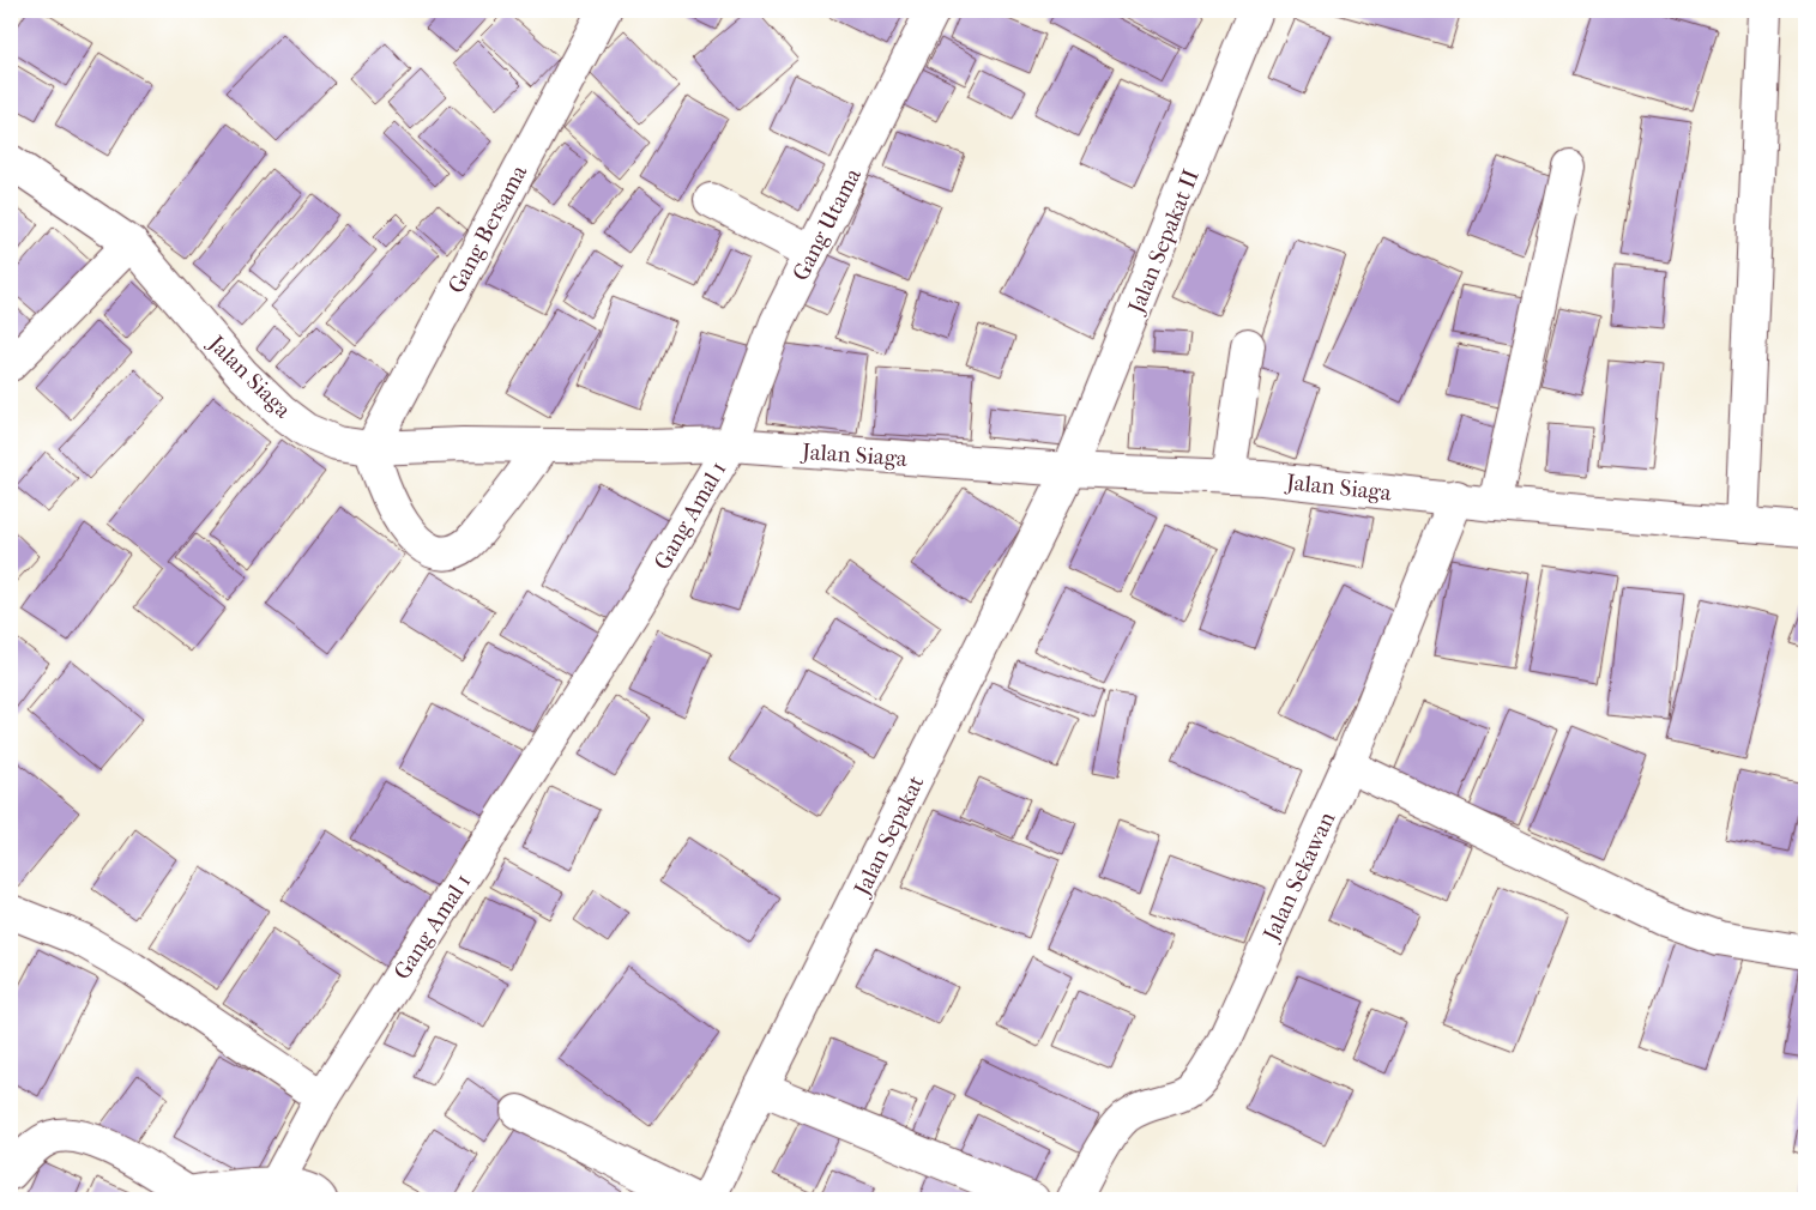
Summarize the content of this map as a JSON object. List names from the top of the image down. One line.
{"streets":{"street":["Gang Utama","Gang Bersama","Jalan Sepakat II","Jalan Siaga","Gang Amal 1","Jalan Sepakat","Jalan Sekawan"]},"crossings":[["Gang Utama","Jalan Siaga"],["Gang Utama","Gang Amal 1"],["Gang Bersama","Jalan Siaga"],["Jalan Sepakat II","Jalan Siaga"],["Jalan Sepakat II","Jalan Sepakat"],["Jalan Siaga","Gang Amal 1"],["Jalan Siaga","Jalan Sepakat"],["Jalan Siaga","Jalan Sekawan"]]}
